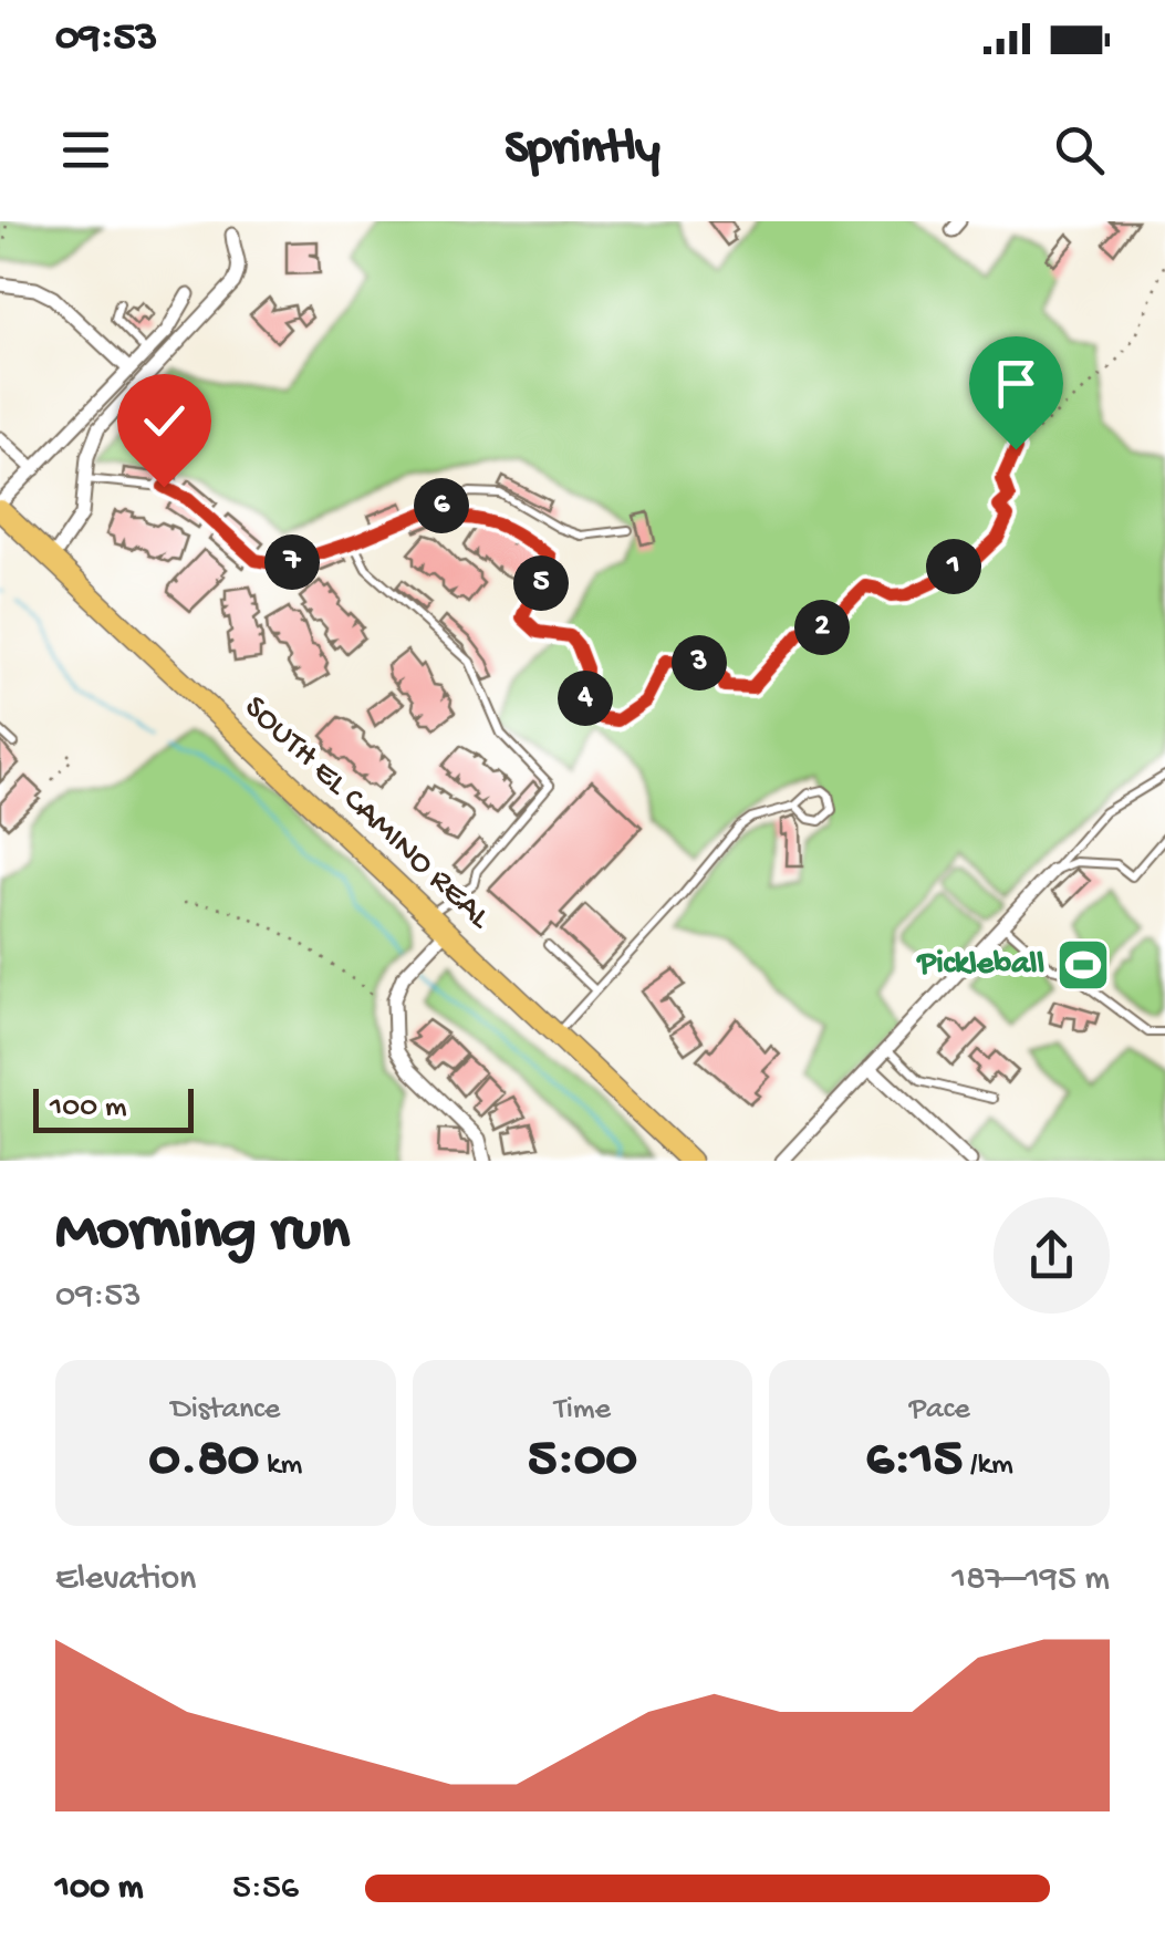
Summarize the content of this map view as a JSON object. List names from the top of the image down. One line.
{"streets":{"main road":["SOUTH EL CAMINO REAL"]},"places":{"sports":["Pickleball"]},"scale_bar":"100 m","page":{"status":"09:53","header":"Sprintly","pins":["6","7","1","5","2","3","4"],"scale":"100 m","heading":["Morning run","09:53"],"stats":[["Distance","0.80 km"],["Time","5:00"],["Pace","6:15 /km"]],"chart":["Elevation","187–195 m"],"list":[{"name":"100 m","note":"5:56"}]}}
